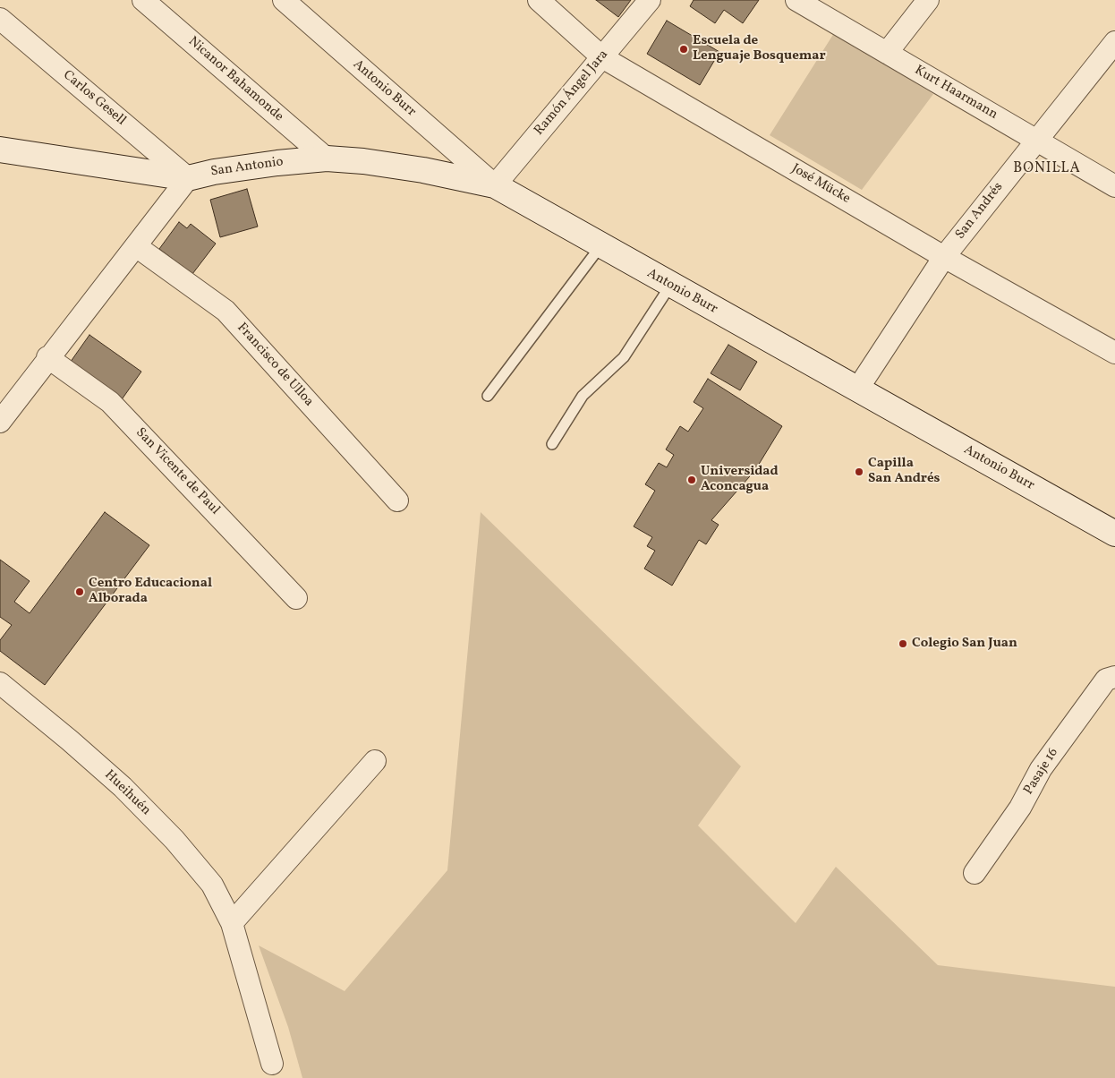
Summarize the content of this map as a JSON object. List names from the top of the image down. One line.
{"streets":{"street":["Nicanor Bahamonde","Antonio Burr","Ramón Ángel Jara","Kurt Haarmann","Carlos Gesell","San Antonio","José Mücke","San Andrés","Francisco de Ulloa","San Vicente de Paul","Pasaje 16","Hueihuén"]},"crossings":[["Nicanor Bahamonde","San Antonio"],["Antonio Burr","Ramón Ángel Jara"],["Antonio Burr","San Antonio"],["Antonio Burr","San Andrés"],["Ramón Ángel Jara","San Antonio"],["Ramón Ángel Jara","José Mücke"],["Kurt Haarmann","San Andrés"],["Carlos Gesell","San Antonio"],["José Mücke","San Andrés"]],"districts":["BONILLA"],"places":["Escuela de Lenguaje Bosquemar","Capilla San Andrés","Universidad Aconcagua","Centro Educacional Alborada","Colegio San Juan"]}
